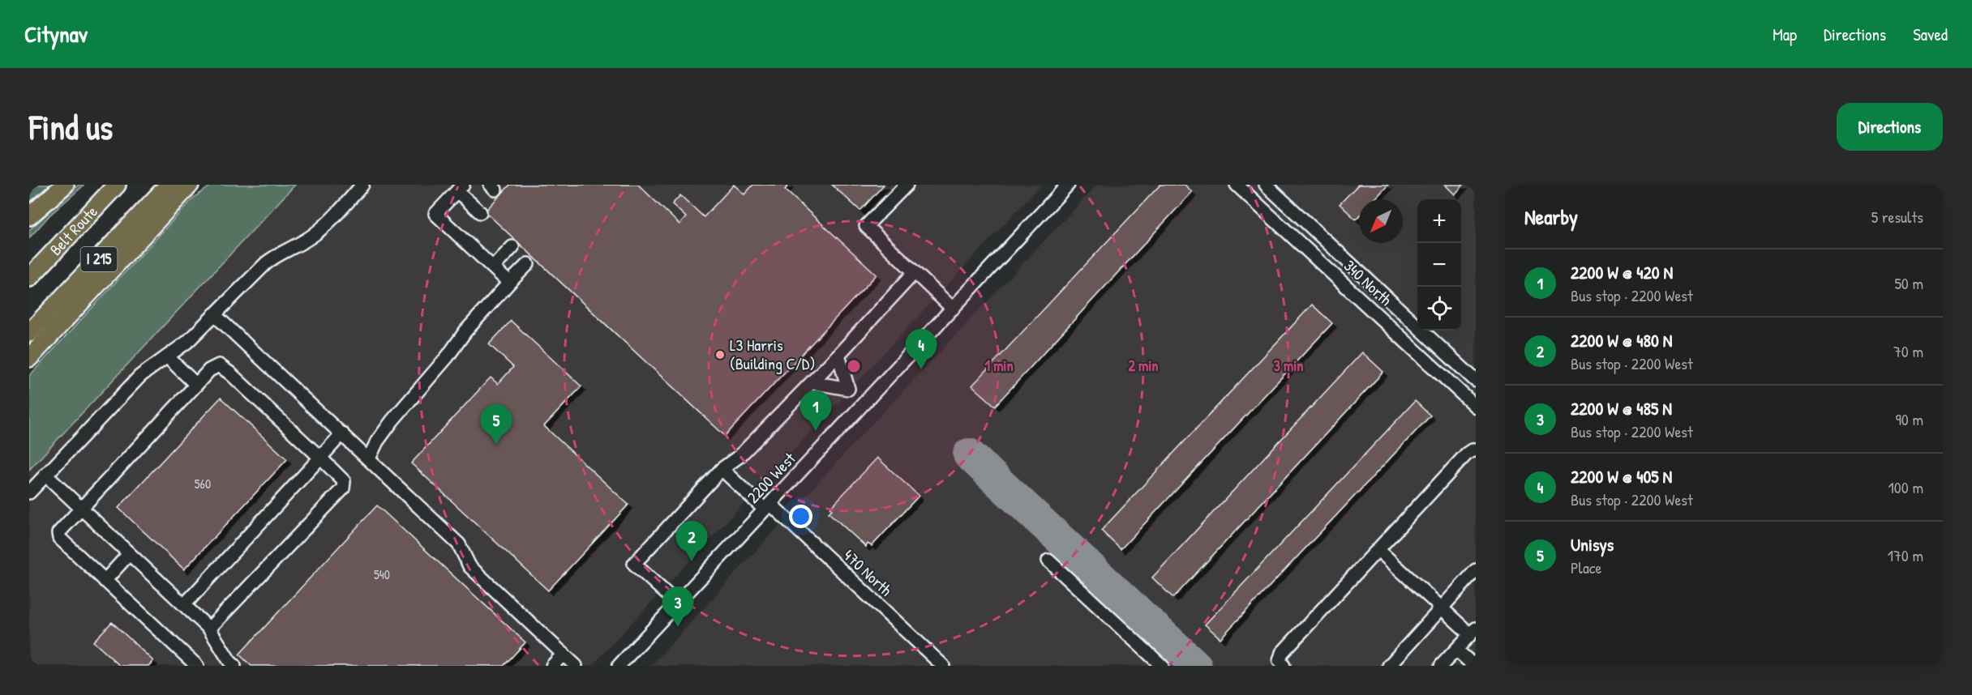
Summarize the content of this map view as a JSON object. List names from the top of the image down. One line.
{"streets":{"highway":["Belt Route","I 215"],"street":["340 North","2200 West","470 North"]},"crossings":[["2200 West","470 North"]],"places":["L3 Harris (Building C/D)"],"house_numbers":["560","540"],"north":"bottom left","page":{"header":"Citynav","nav":["Map","Directions","Saved"],"buttons":"Directions","title":"Find us","heading":["Nearby","5 results"],"map_buttons":["+","−"],"list":[{"mark":"1","name":"2200 W @ 420 N","note":"Bus stop · 2200 West","value":"50 m"},{"mark":"2","name":"2200 W @ 480 N","note":"Bus stop · 2200 West","value":"70 m"},{"mark":"3","name":"2200 W @ 485 N","note":"Bus stop · 2200 West","value":"90 m"},{"mark":"4","name":"2200 W @ 405 N","note":"Bus stop · 2200 West","value":"100 m"},{"mark":"5","name":"Unisys","note":"Place","value":"170 m"}],"pins":["4","1","5","2","3"]},"rings":["1 min","2 min","3 min"]}
